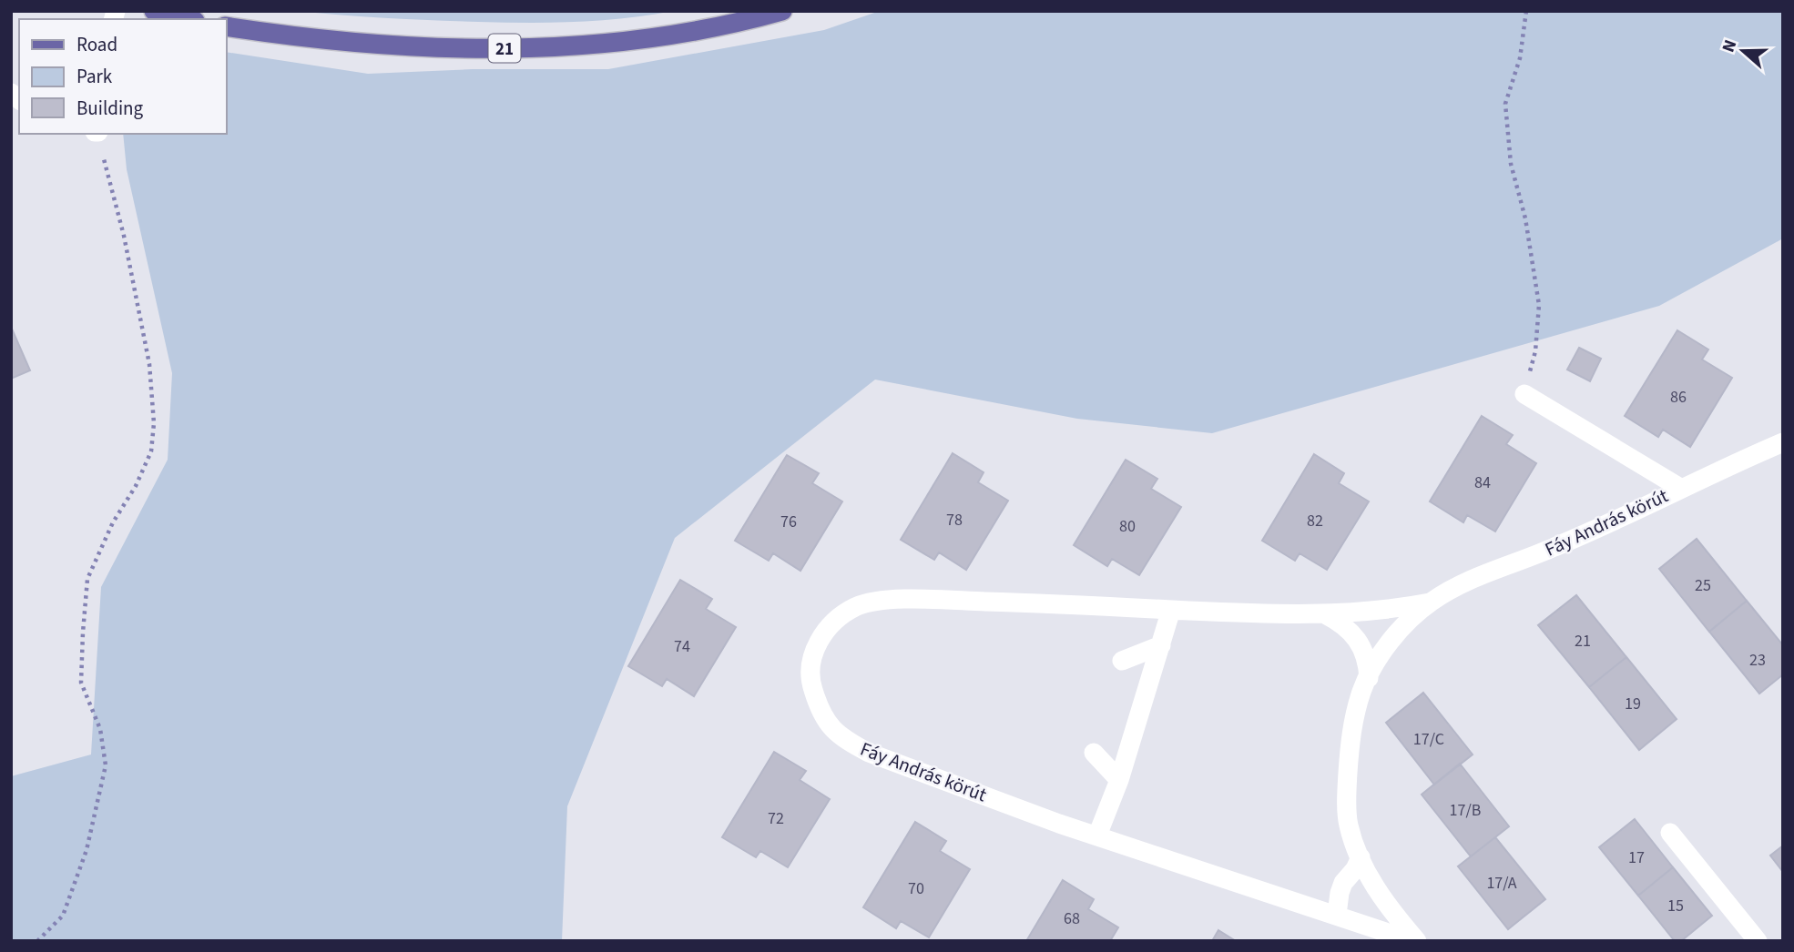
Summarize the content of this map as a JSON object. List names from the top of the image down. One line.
{"streets":{"main road":["21"],"street":["Fáy András körút"]},"house_numbers":["86","84","78","82","76","80","25","21","74","23","19","17/C","17/B","72","17","17/A","70","15","68"],"legend":["Road","Park","Building"],"north":"left"}
